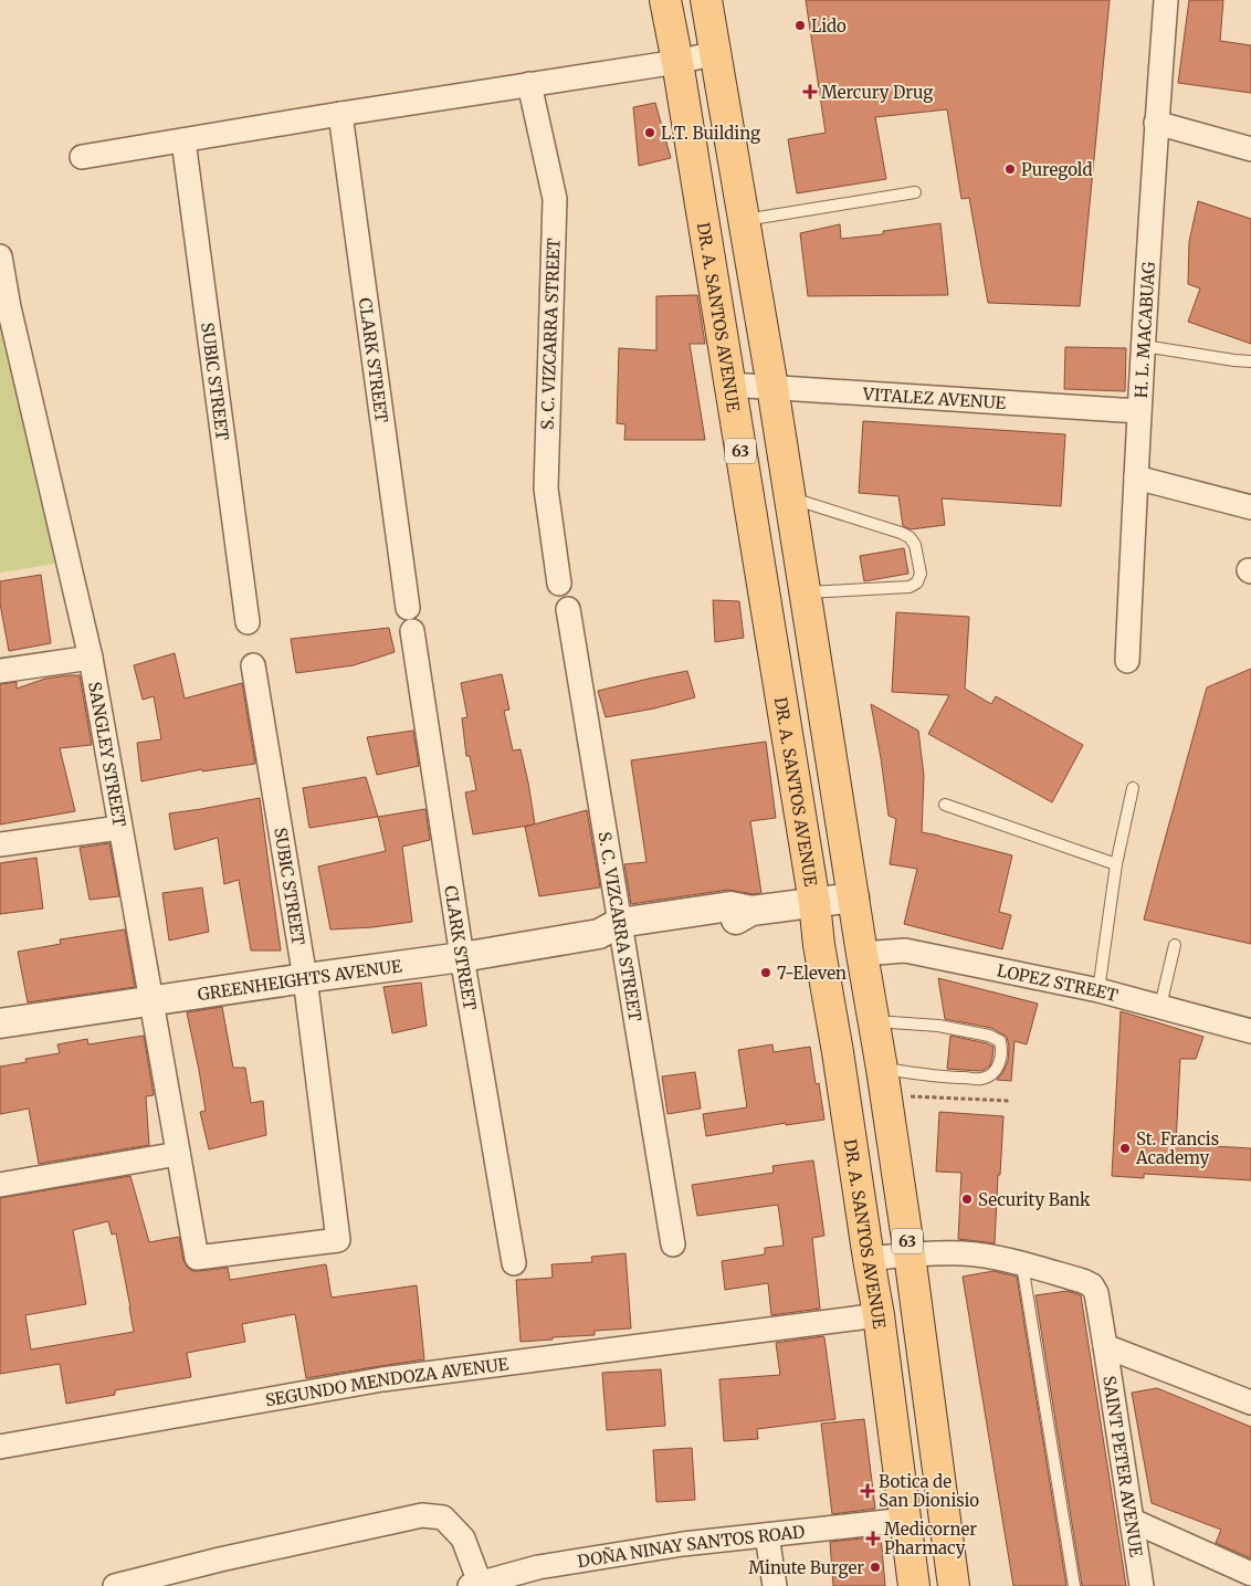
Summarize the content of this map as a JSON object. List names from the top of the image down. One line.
{"streets":{"main road":["DR. A. SANTOS AVENUE","63"],"street":["H. L. MACABUAG","S. C. VIZCARRA STREET","CLARK STREET","SUBIC STREET","VITALEZ AVENUE","SANGLEY STREET","GREENHEIGHTS AVENUE","LOPEZ STREET","SEGUNDO MENDOZA AVENUE","SAINT PETER AVENUE","DOÑA NINAY SANTOS ROAD"]},"crossings":[["DR. A. SANTOS AVENUE","VITALEZ AVENUE"],["DR. A. SANTOS AVENUE","GREENHEIGHTS AVENUE"],["DR. A. SANTOS AVENUE","SEGUNDO MENDOZA AVENUE"],["DR. A. SANTOS AVENUE","DOÑA NINAY SANTOS ROAD"],["H. L. MACABUAG","VITALEZ AVENUE"],["S. C. VIZCARRA STREET","GREENHEIGHTS AVENUE"],["CLARK STREET","GREENHEIGHTS AVENUE"],["SUBIC STREET","SANGLEY STREET"],["SUBIC STREET","GREENHEIGHTS AVENUE"],["VITALEZ AVENUE","63"],["63","GREENHEIGHTS AVENUE"],["63","LOPEZ STREET"],["SANGLEY STREET","GREENHEIGHTS AVENUE"]],"places":{"other":["Lido","L.T. Building","Puregold","7-Eleven","St. Francis Academy","Security Bank","Minute Burger"],"health":["Mercury Drug","Botica de San Dionisio","Medicorner Pharmacy"]}}
